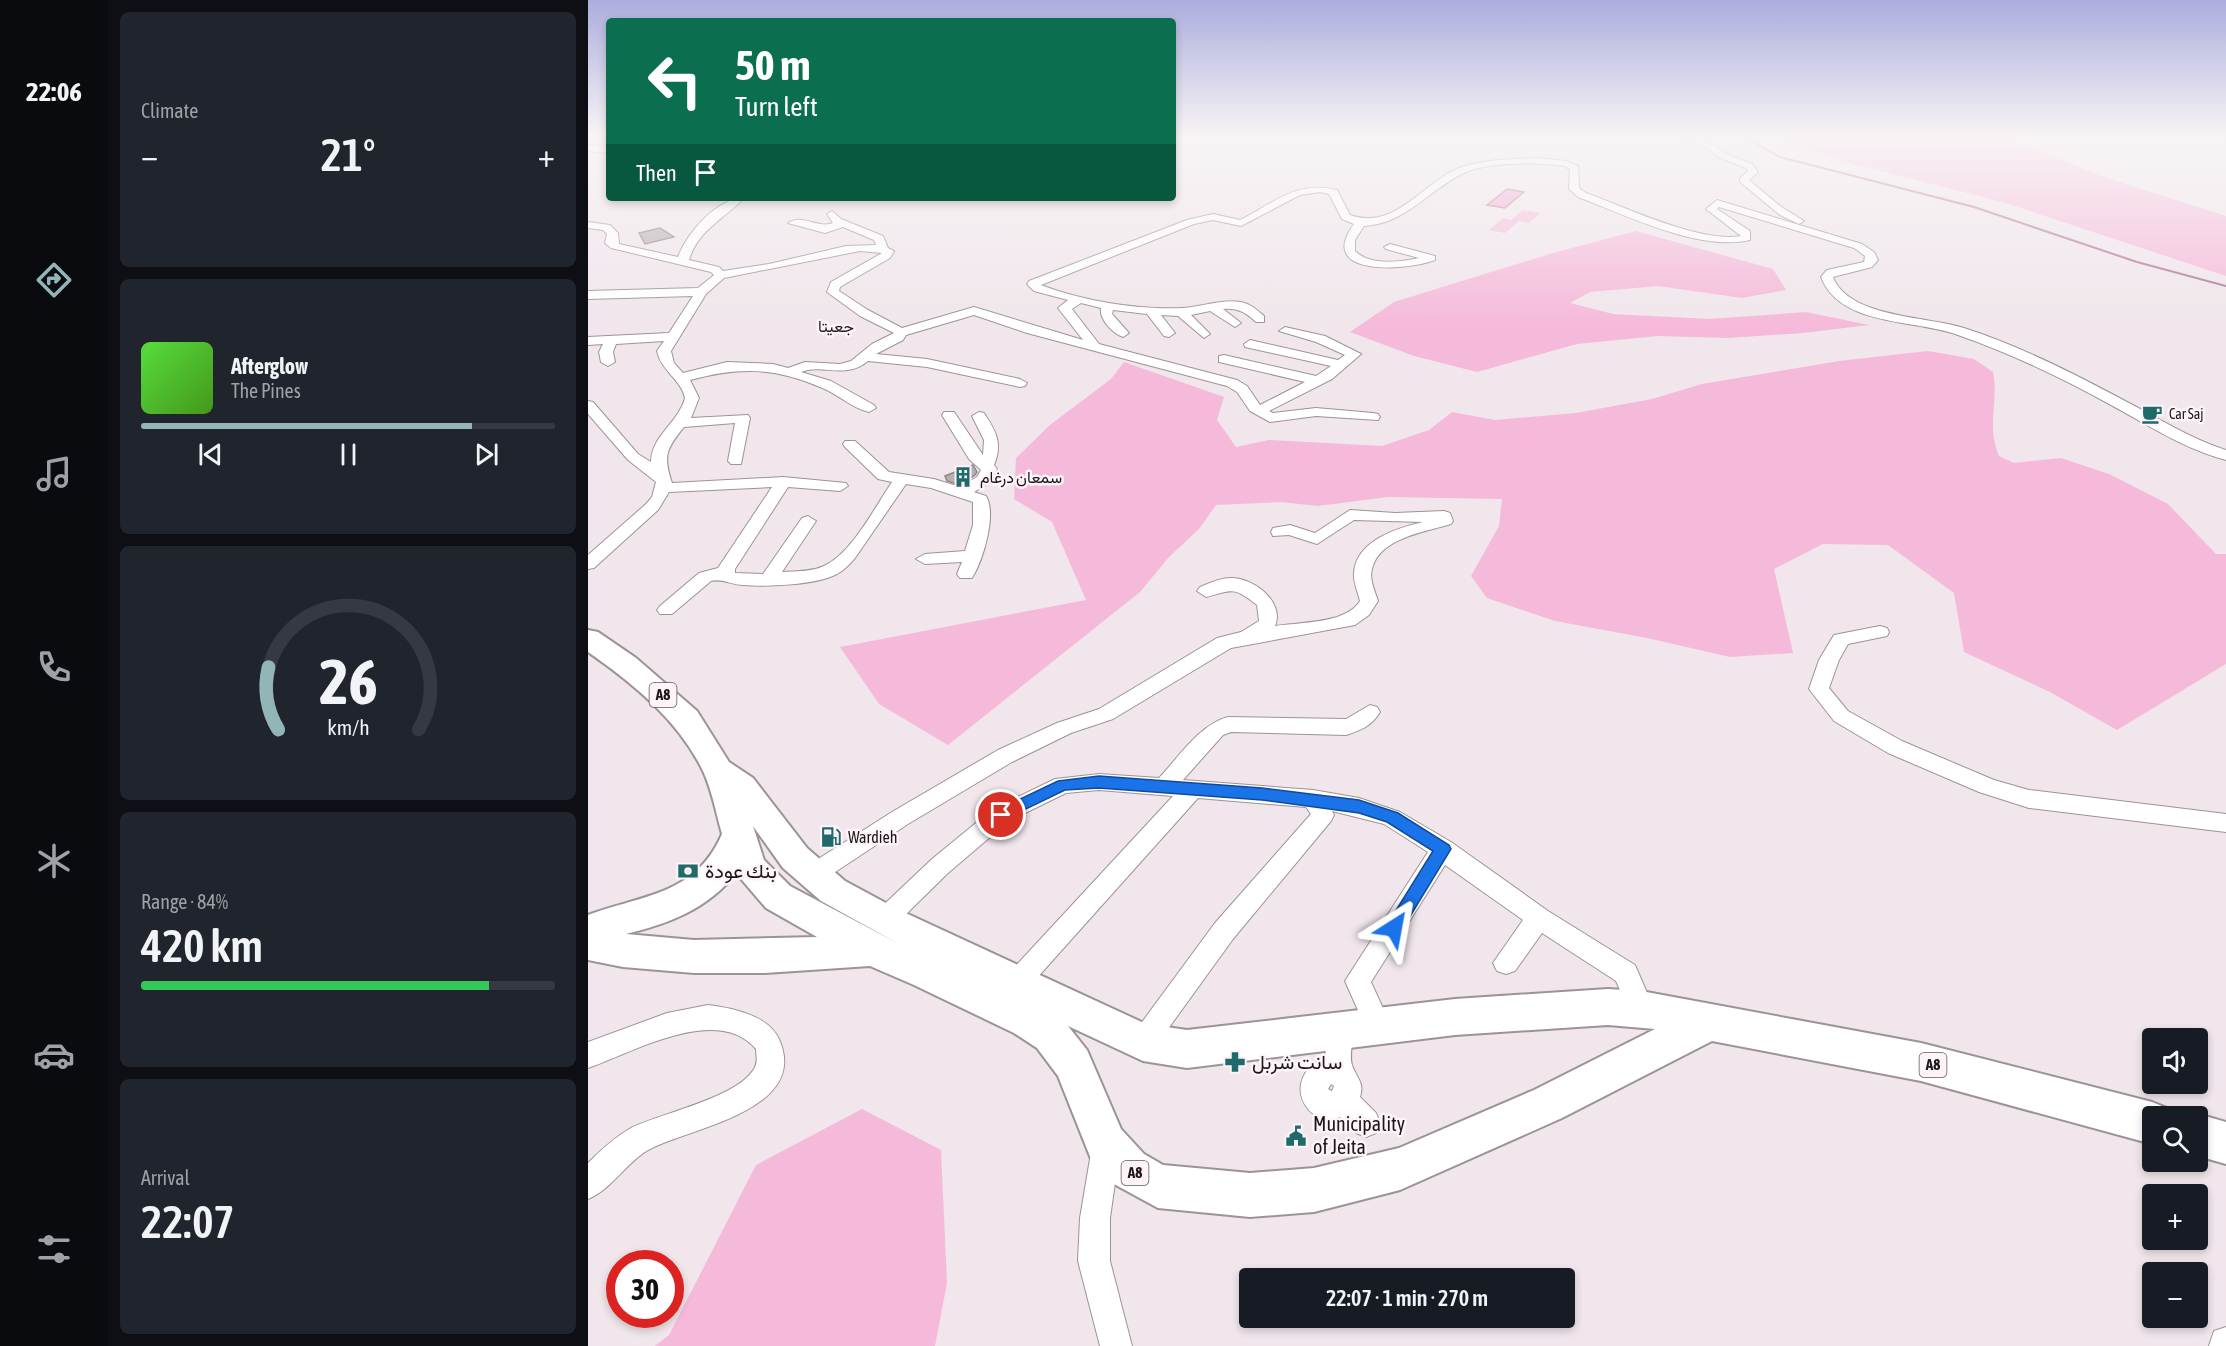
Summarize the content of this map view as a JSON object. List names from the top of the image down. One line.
{"streets":{"highway":["A8"]},"districts":["جعيتا"],"places":{"cafe":["Car Saj"],"building":["سمعان درغام"],"fuel station":["Wardieh"],"bank":["بنك عودة"],"pharmacy":["سانت شربل"],"public building":["Municipality of Jeita"]},"page":{"tabs":"22:06","tile":["Climate",["Range · 84%","420 km"],["Arrival","22:07"]],"turn":["50 m","Turn left"],"heat":["−","21°","+"],"then":"Then","song":["Afterglow","The Pines"],"map_buttons":["+","−"],"limit":"30","trip":"22:07 · 1 min · 270 m","gauge":["26","km/h"]}}
